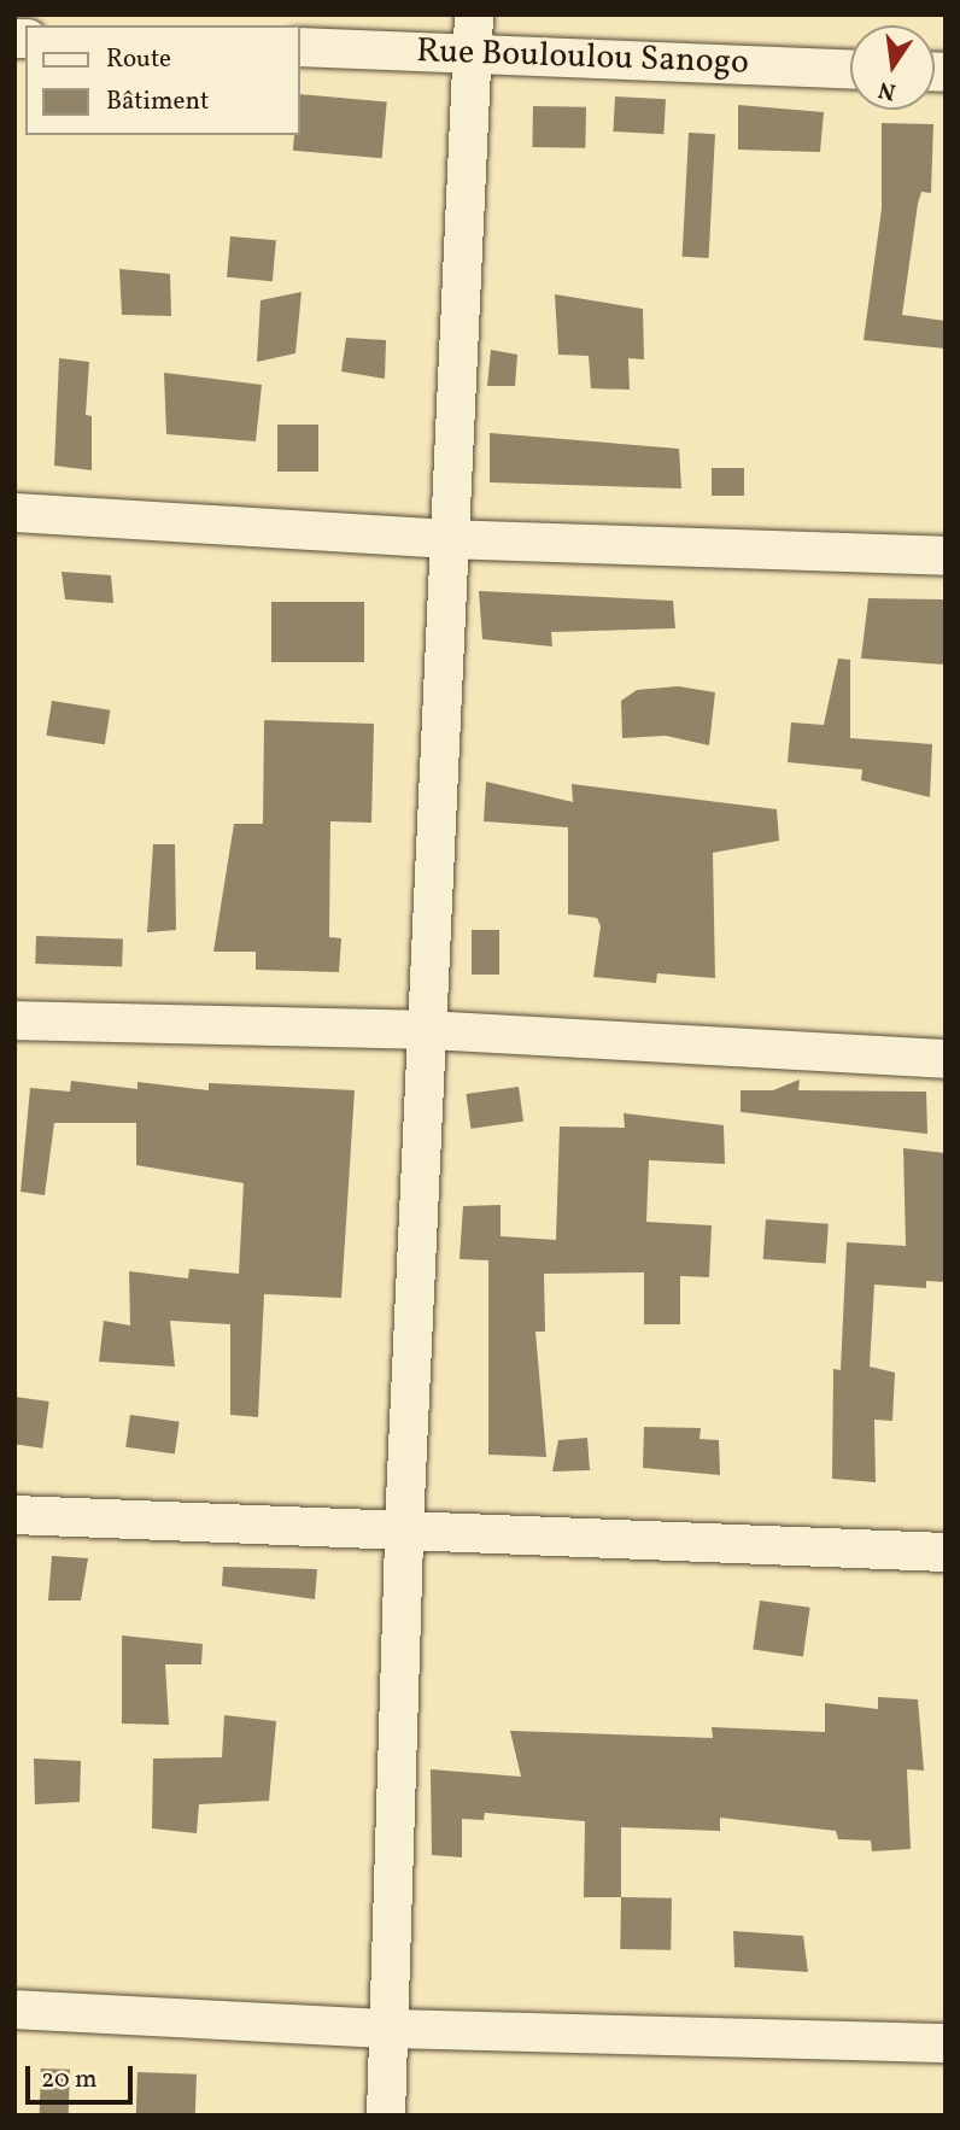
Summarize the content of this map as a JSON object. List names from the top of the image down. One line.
{"streets":{"street":["Rue Bouloulou Sanogo"]},"legend":["Route","Bâtiment"],"scale_bar":"20 m","north":"bottom"}
